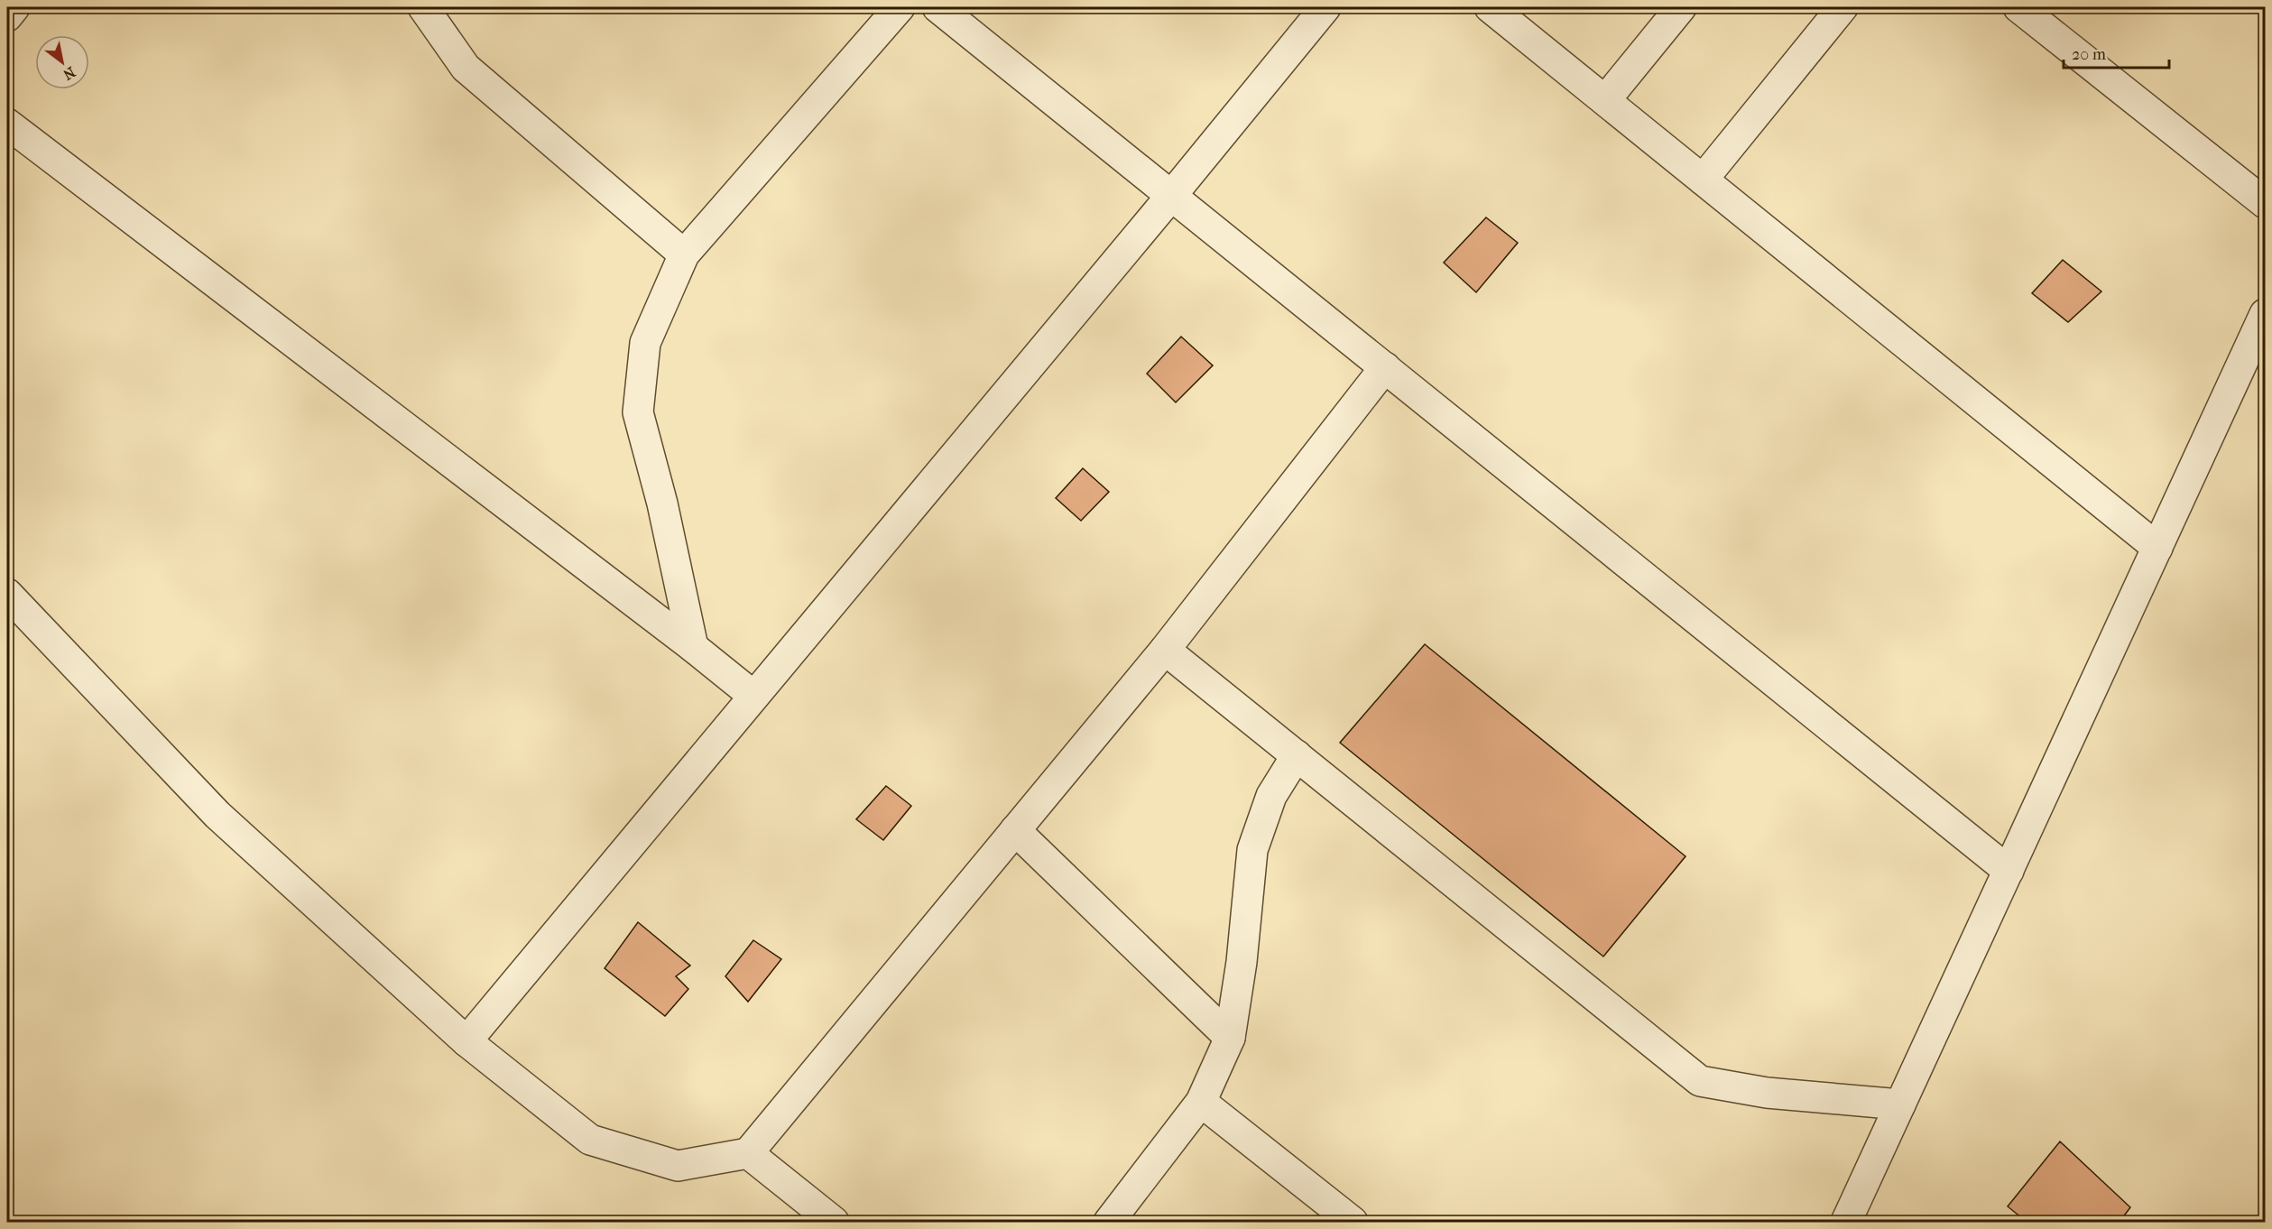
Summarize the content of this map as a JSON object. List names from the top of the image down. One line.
{"scale_bar":"20 m","north":"bottom right"}
